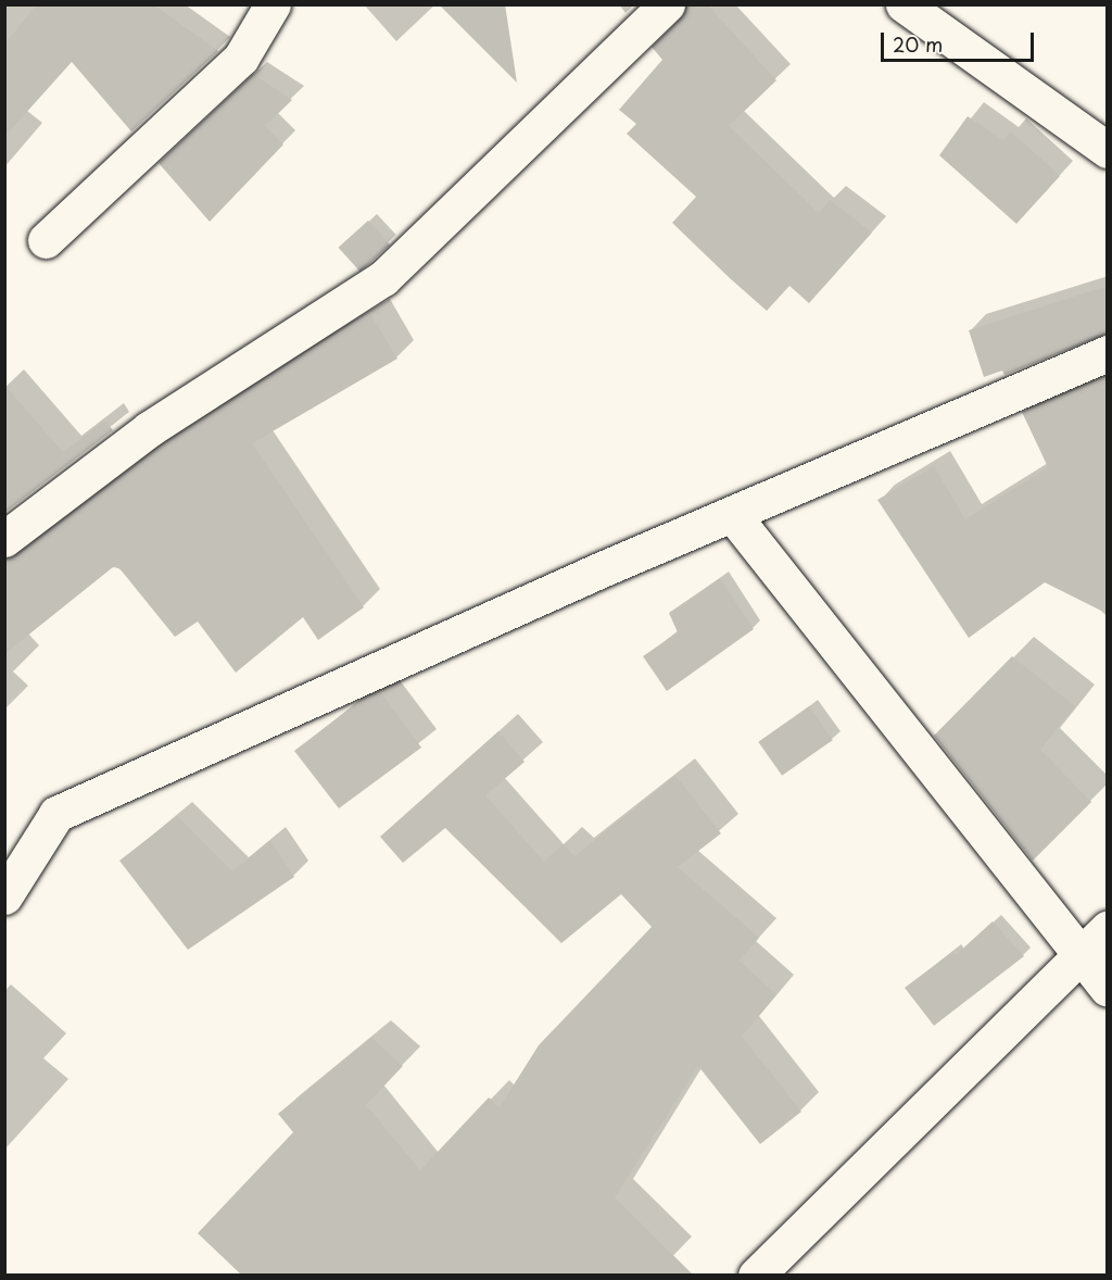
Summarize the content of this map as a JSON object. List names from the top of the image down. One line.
{"scale_bar":"20 m"}
